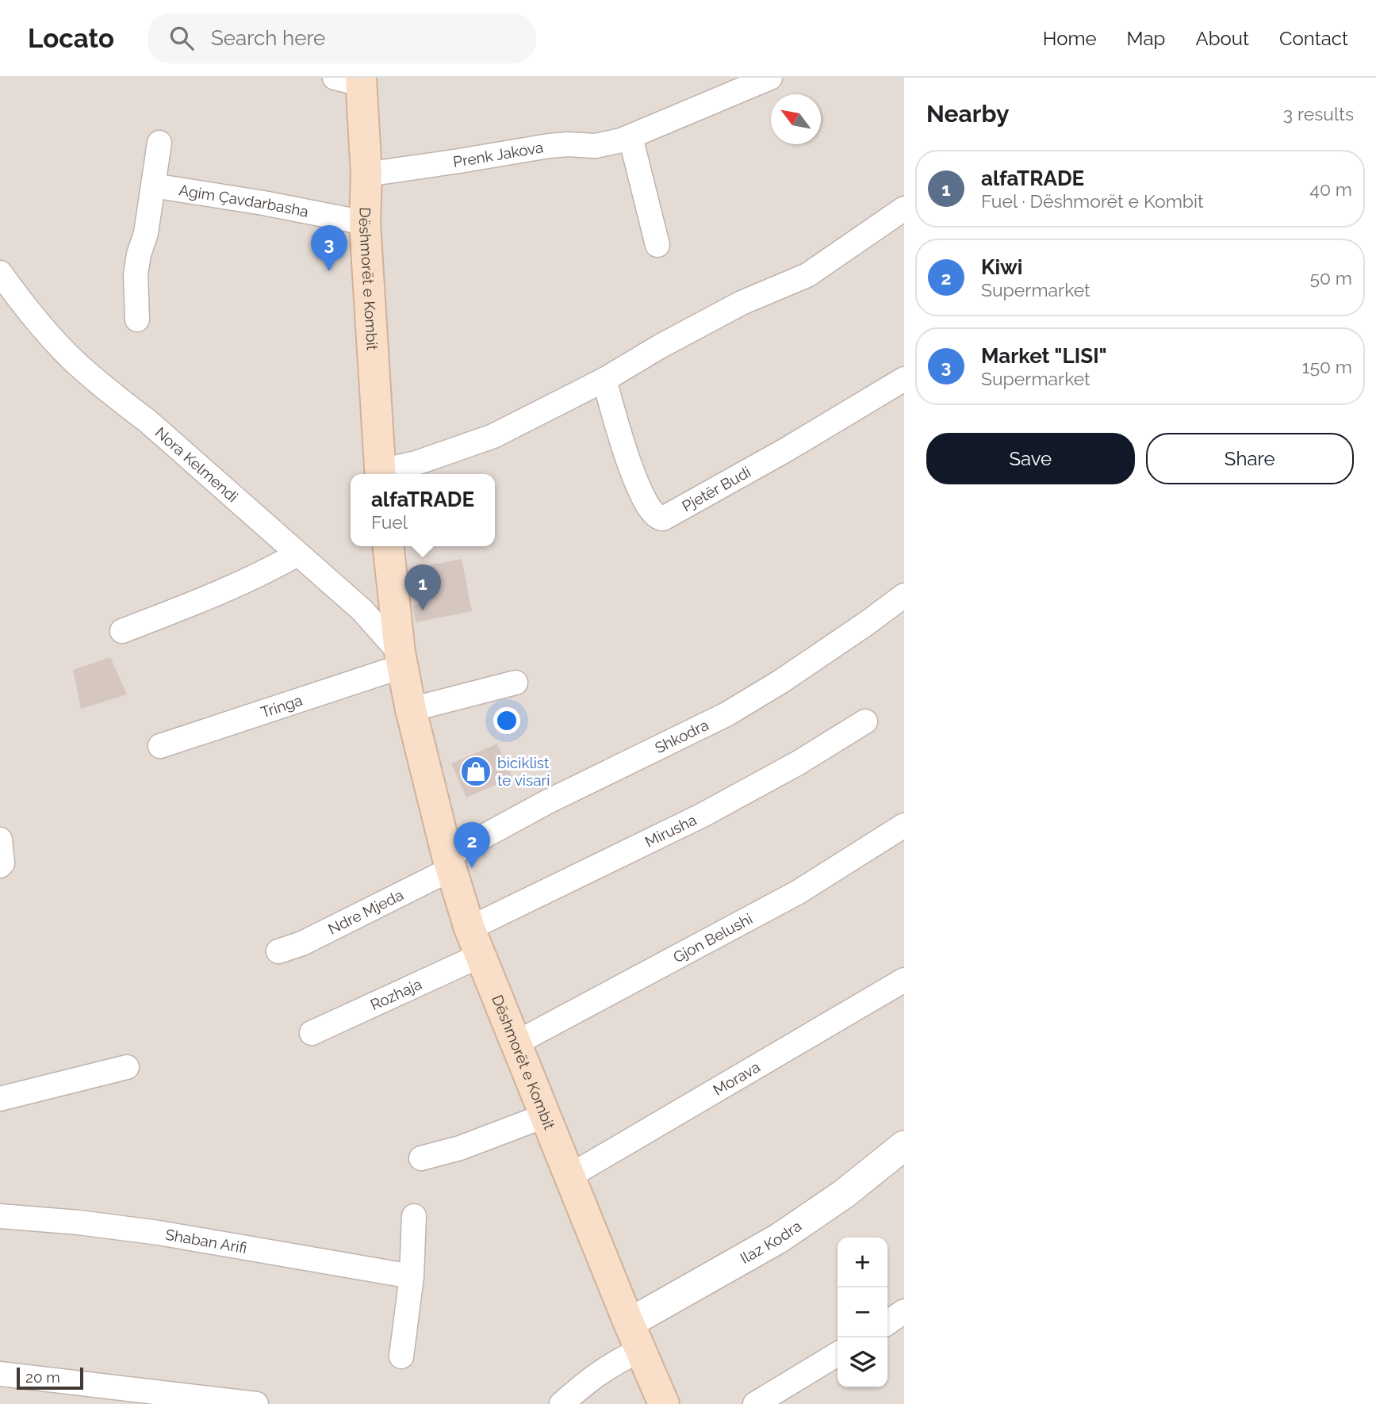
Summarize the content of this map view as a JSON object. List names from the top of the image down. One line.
{"streets":{"main road":["Dëshmorët e Kombit"],"street":["Prenk Jakova","Agim Çavdarbasha","Nora Kelmendi","Pjetër Budi","Tringa","Shkodra","Mirusha","Ndre Mjeda","Gjon Belushi","Rozhaja","Morava","Shaban Arifi","Ilaz Kodra"]},"crossings":[["Prenk Jakova","Dëshmorët e Kombit"],["Agim Çavdarbasha","Dëshmorët e Kombit"],["Dëshmorët e Kombit","Nora Kelmendi"],["Dëshmorët e Kombit","Tringa"],["Dëshmorët e Kombit","Shkodra"],["Dëshmorët e Kombit","Mirusha"],["Dëshmorët e Kombit","Ndre Mjeda"],["Dëshmorët e Kombit","Gjon Belushi"],["Dëshmorët e Kombit","Rozhaja"],["Dëshmorët e Kombit","Morava"],["Dëshmorët e Kombit","Ilaz Kodra"],["Nora Kelmendi","Tringa"],["Shkodra","Ndre Mjeda"],["Mirusha","Rozhaja"]],"places":{"shop":["biciklist te visari"]},"scale_bar":"20 m","north":"top left","page":{"header":"Locato","search":"Search here","nav":["Home","Map","About","Contact"],"heading":["Nearby","3 results"],"list":[{"mark":"1","name":"alfaTRADE","note":"Fuel · Dëshmorët e Kombit","value":"40 m"},{"mark":"2","name":"Kiwi","note":"Supermarket","value":"50 m"},{"mark":"3","name":"Market \"LISI\"","note":"Supermarket","value":"150 m"}],"pins":["3","1","2"],"buttons":["Save","Share"],"popup":["alfaTRADE","Fuel"],"map_buttons":["+","−"],"scale":"20 m"}}
